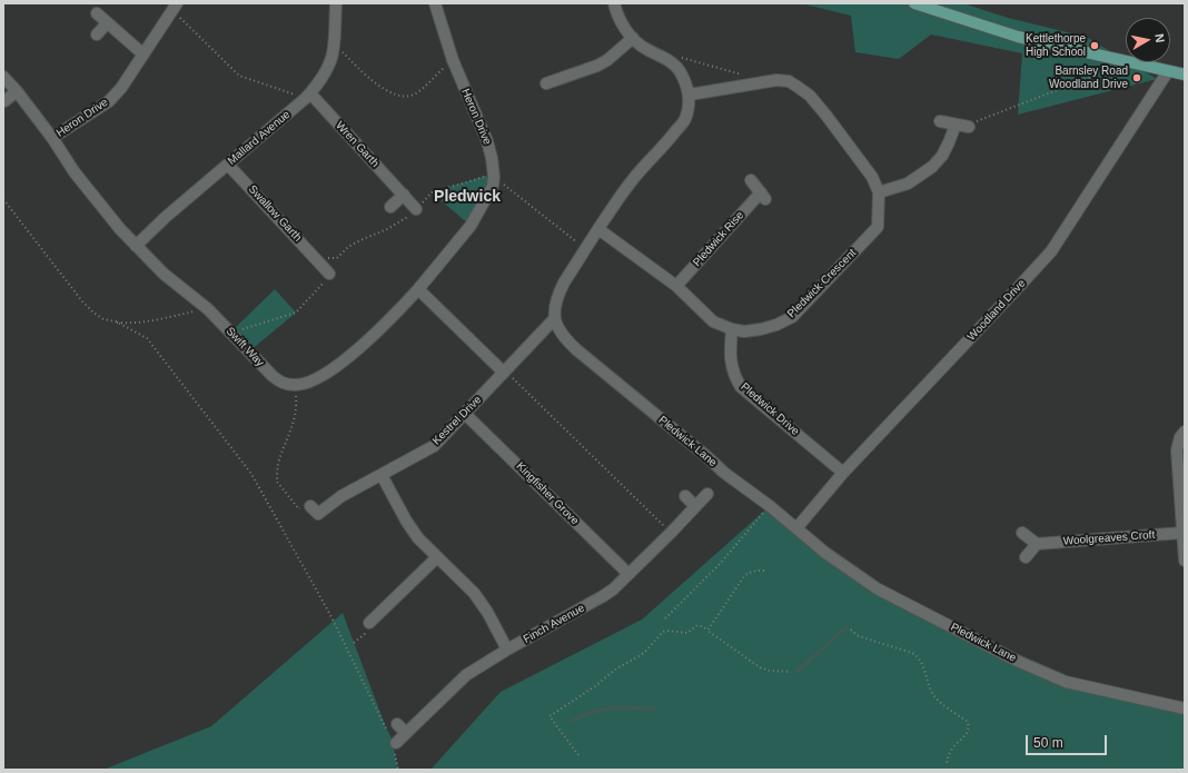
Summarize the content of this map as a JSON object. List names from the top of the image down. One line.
{"streets":{"street":["Heron Drive","Mallard Avenue","Wren Garth","Swallow Garth","Pledwick Rise","Pledwick Crescent","Woodland Drive","Swift Way","Pledwick Drive","Kestrel Drive","Pledwick Lane","Kingfisher Grove","Woolgreaves Croft","Finch Avenue"]},"crossings":[["Heron Drive","Swift Way"],["Mallard Avenue","Wren Garth"],["Mallard Avenue","Swallow Garth"],["Mallard Avenue","Swift Way"],["Pledwick Rise","Pledwick Crescent"],["Pledwick Crescent","Pledwick Drive"],["Woodland Drive","Pledwick Drive"],["Woodland Drive","Pledwick Lane"],["Kestrel Drive","Pledwick Lane"],["Kestrel Drive","Kingfisher Grove"],["Kingfisher Grove","Finch Avenue"]],"districts":["Pledwick"],"places":["Kettlethorpe High School","Barnsley Road Woodland Drive"],"scale_bar":"50 m","north":"right"}
